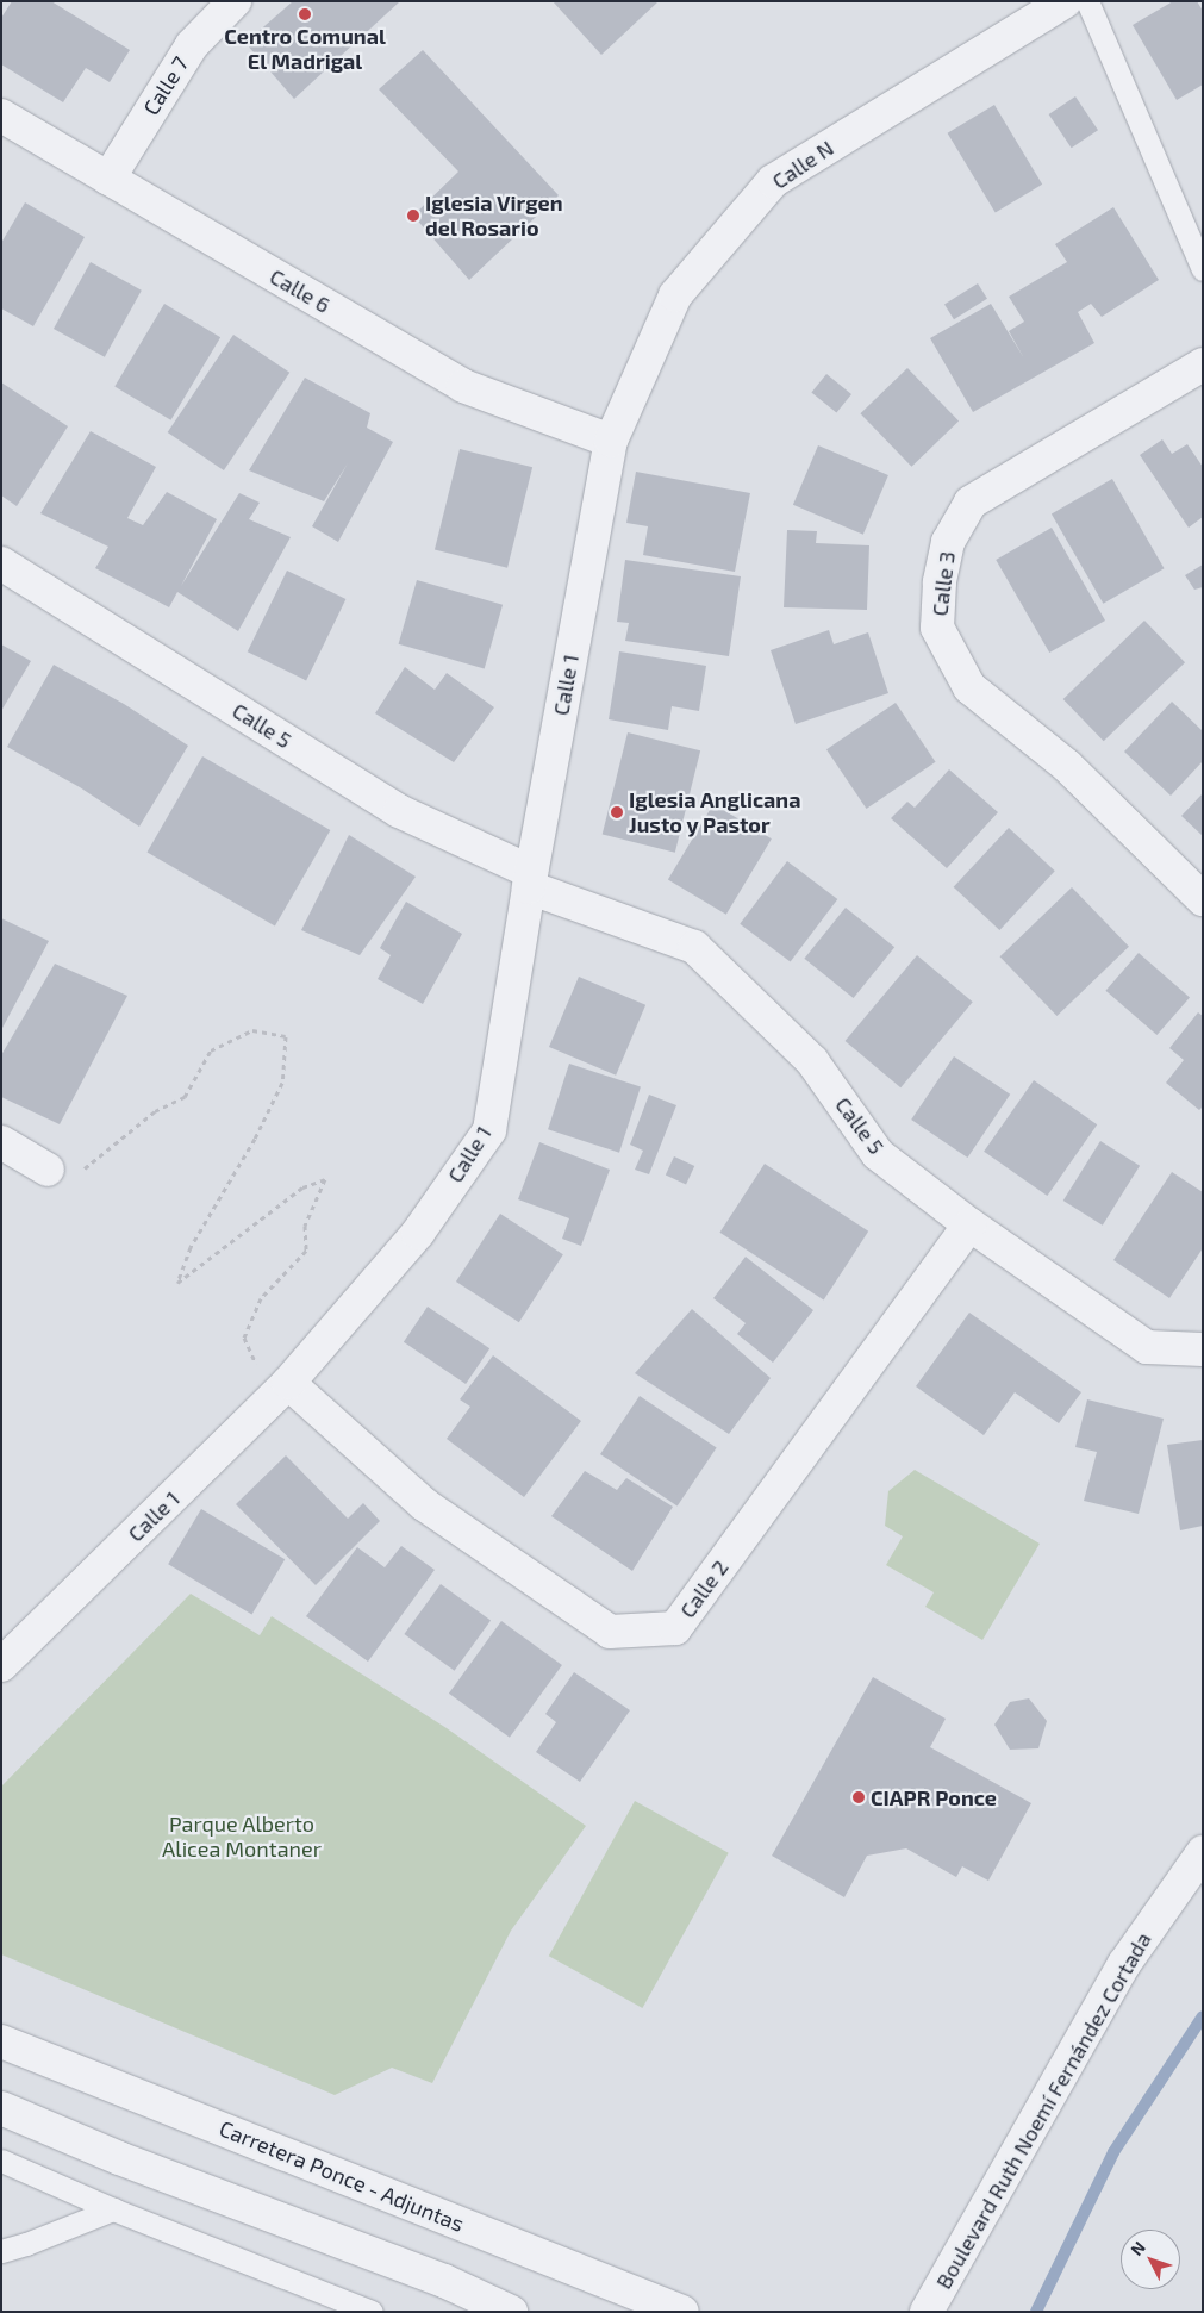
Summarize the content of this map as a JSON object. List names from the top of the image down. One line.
{"streets":{"street":["Calle 7","Calle N","Calle 6","Calle 3","Calle 1","Calle 5","Calle 2","Boulevard Ruth Noemí Fernández Cortada","Carretera Ponce - Adjuntas"]},"crossings":[["Calle 7","Calle 6"],["Calle N","Calle 6"],["Calle N","Calle 1"],["Calle 6","Calle 1"],["Calle 1","Calle 5"],["Calle 1","Calle 2"],["Calle 5","Calle 2"]],"parks":["Parque Alberto Alicea Montaner"],"places":["Centro Comunal El Madrigal","Iglesia Virgen del Rosario","Iglesia Anglicana Justo y Pastor","CIAPR Ponce"],"north":"top left"}
